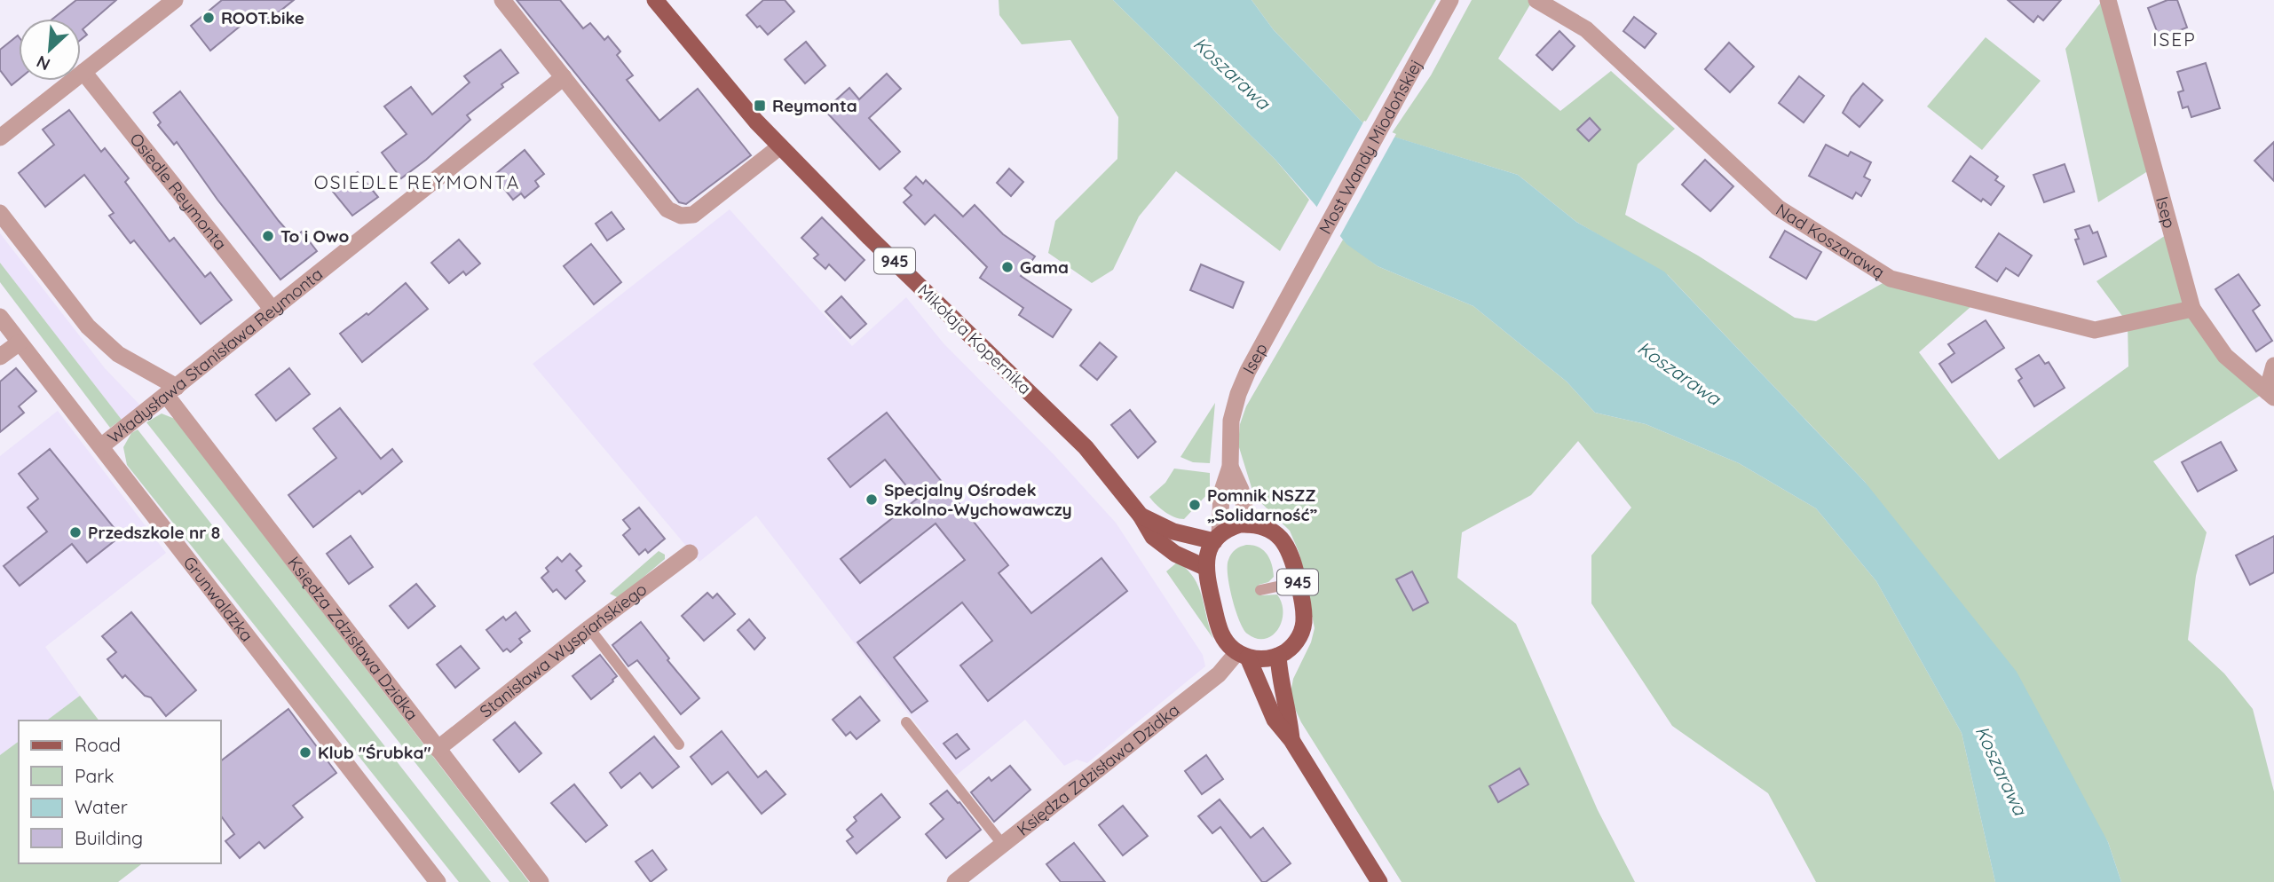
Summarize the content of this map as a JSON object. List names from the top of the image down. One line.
{"streets":{"main road":["945","Mikołaja Kopernika"],"street":["Most Wandy Miodońskiej","Osiedle Reymonta","Isep","Nad Koszarawą","Władysława Stanisława Reymonta","Grunwaldzka","Księdza Zdzisława Dzidka","Stanisława Wyspiańskiego"]},"crossings":[["Most Wandy Miodońskiej","Isep"],["Osiedle Reymonta","Władysława Stanisława Reymonta"],["Isep","Nad Koszarawą"],["Isep","945"],["Isep","Mikołaja Kopernika"],["Isep","Księdza Zdzisława Dzidka"],["945","Mikołaja Kopernika"],["945","Księdza Zdzisława Dzidka"],["Mikołaja Kopernika","Księdza Zdzisława Dzidka"],["Władysława Stanisława Reymonta","Grunwaldzka"],["Władysława Stanisława Reymonta","Księdza Zdzisława Dzidka"],["Księdza Zdzisława Dzidka","Stanisława Wyspiańskiego"]],"districts":["ISEP","OSIEDLE REYMONTA"],"water":["Koszarawa"],"places":{"other":["ROOT.bike","To i Owo","Gama","Specjalny Ośrodek Szkolno-Wychowawczy","Pomnik NSZZ „Solidarność”","Przedszkole nr 8","Klub \"Śrubka\""],"transit":["Reymonta"]},"legend":["Road","Park","Water","Building"],"north":"bottom left"}
